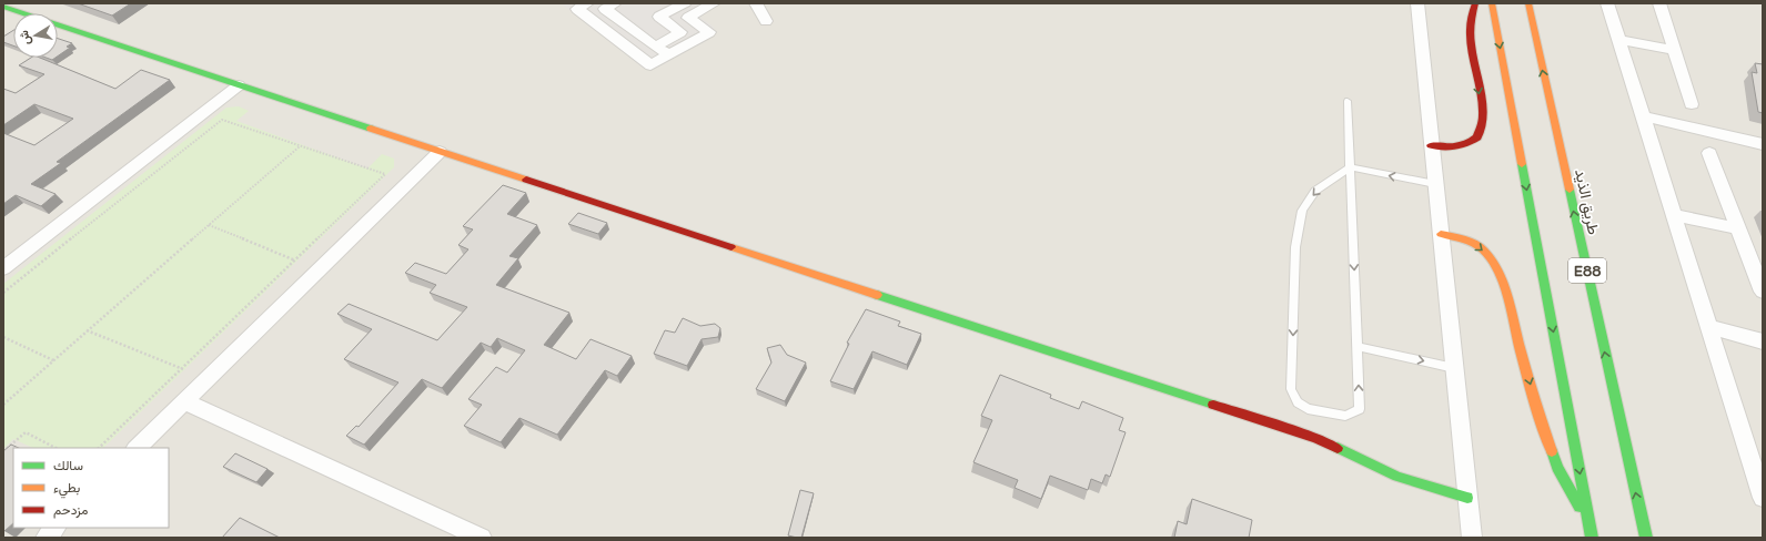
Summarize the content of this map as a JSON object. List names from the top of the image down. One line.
{"streets":{"main road":["طريق الذيد","E88"]},"legend":["سالك","بطيء","مزدحم"],"north":"left"}
